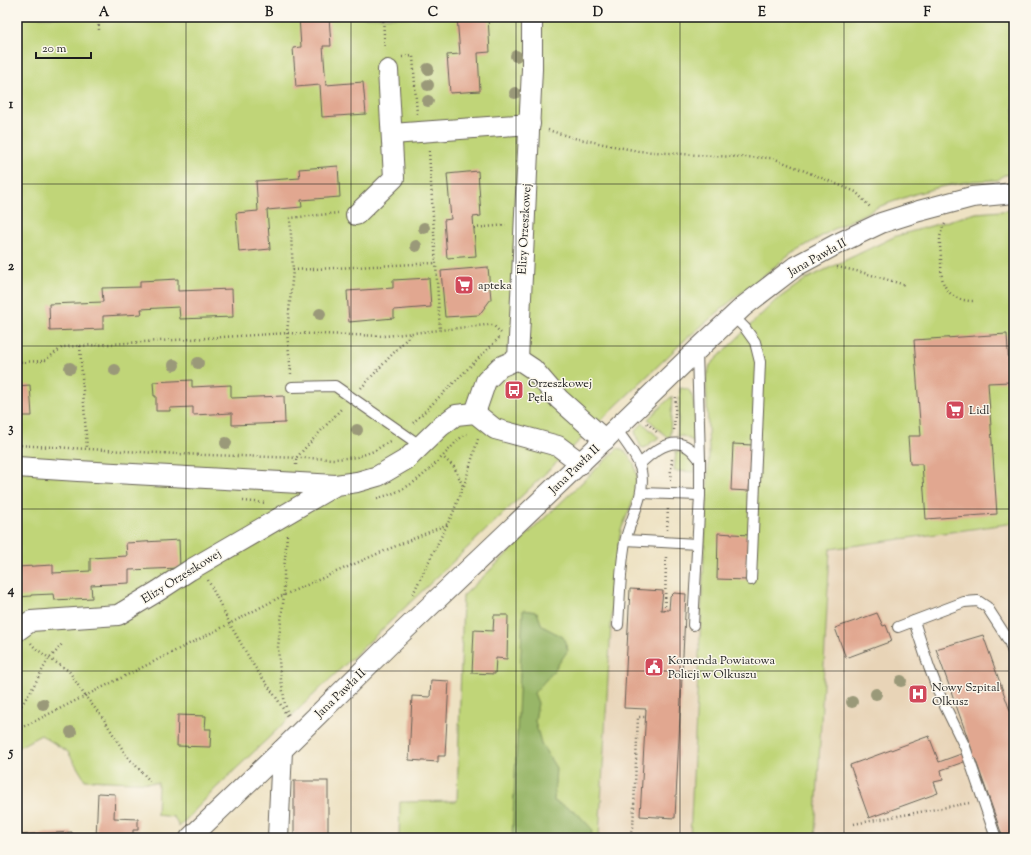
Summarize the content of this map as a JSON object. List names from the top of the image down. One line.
{"streets":{"street":["Elizy Orzeszkowej","Jana Pawła II"]},"places":{"supermarket":["apteka","Lidl"],"bus stop":["Orzeszkowej Pętla"],"public building":["Komenda Powiatowa Policji w Olkuszu"],"hospital":["Nowy Szpital Olkusz"]},"scale_bar":"20 m","grid":{"columns":["A","B","C","D","E","F"],"rows":["1","2","3","4","5"]}}
